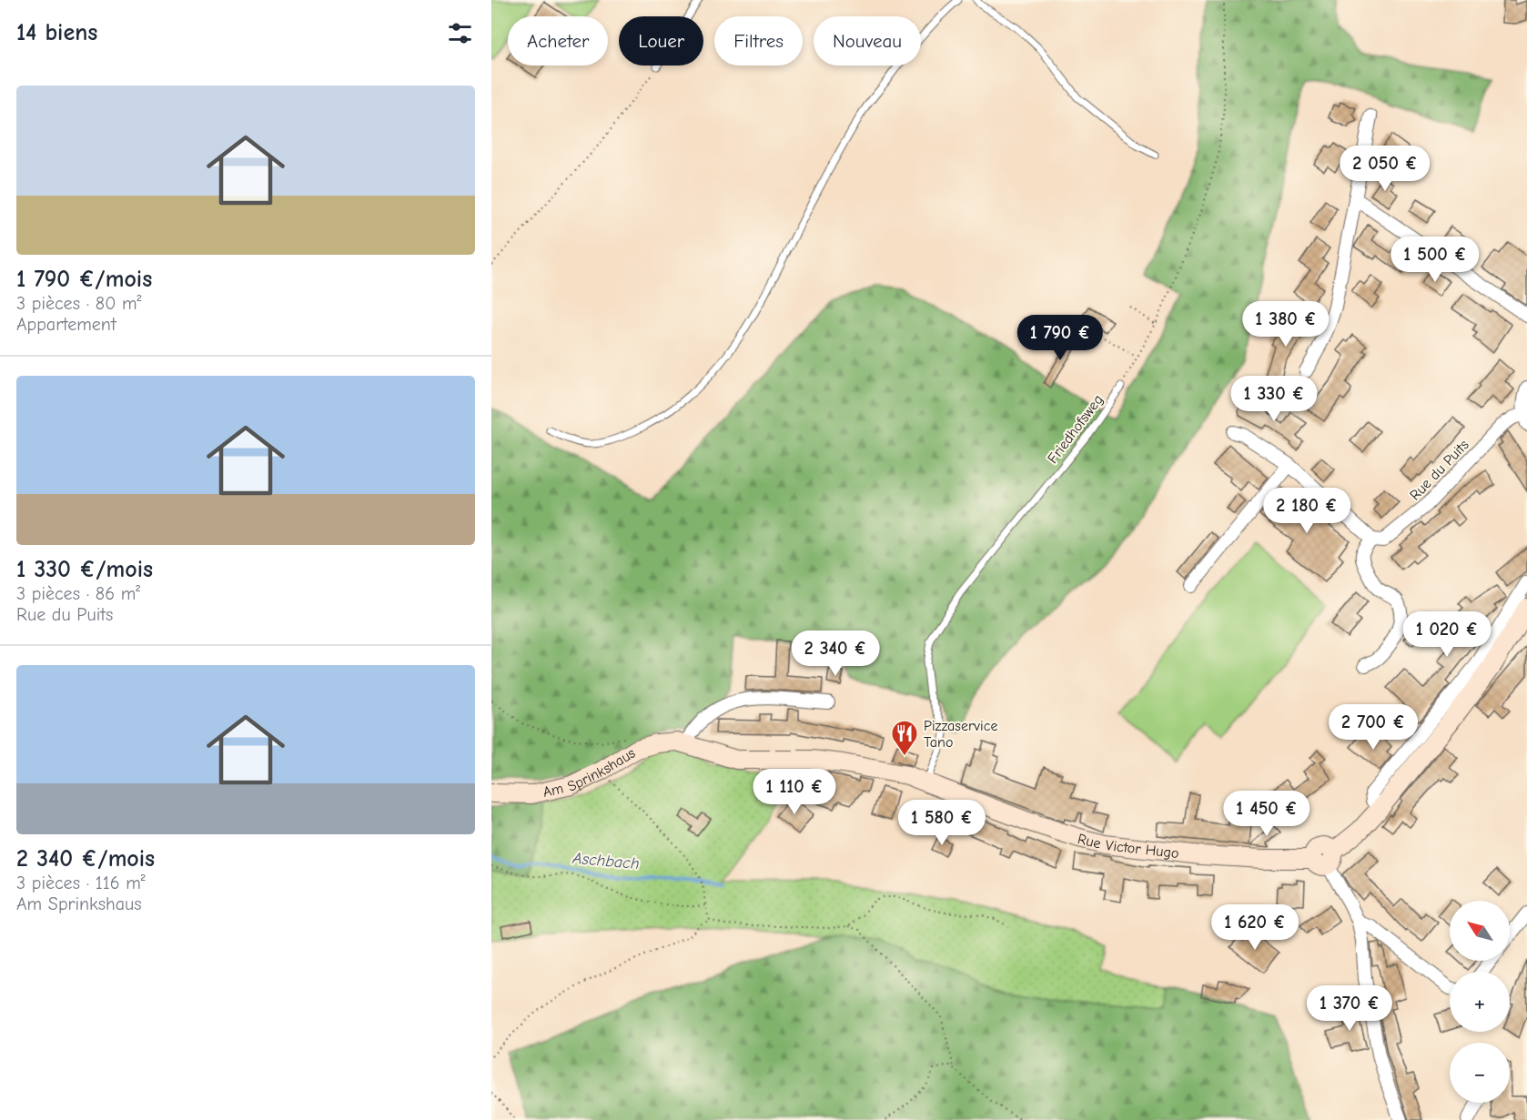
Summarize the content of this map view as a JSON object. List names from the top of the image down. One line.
{"streets":{"street":["Rue du Puits","Am Sprinkshaus","Rue Victor Hugo"],"lane":["Friedhofsweg"]},"crossings":[["Friedhofsweg","Am Sprinkshaus"],["Am Sprinkshaus","Rue Victor Hugo"]],"water":["Aschbach"],"places":{"restaurant":["Pizzaservice Tano"]},"north":"top left","page":{"heading":"14 biens","chip":["Acheter","Louer","Filtres","Nouveau"],"list":[{"name":"1 790 €/mois","note":"3 pièces · 80 m² · Appartement"},{"name":"1 330 €/mois","note":"3 pièces · 86 m² · Rue du Puits"},{"name":"2 340 €/mois","note":"3 pièces · 116 m² · Am Sprinkshaus"}],"price":["2 050 €","1 500 €","1 380 €","1 790 €","1 330 €","2 180 €","1 020 €","2 340 €","2 700 €","1 110 €","1 450 €","1 580 €","1 620 €","1 370 €"],"map_buttons":["+","−"]}}
